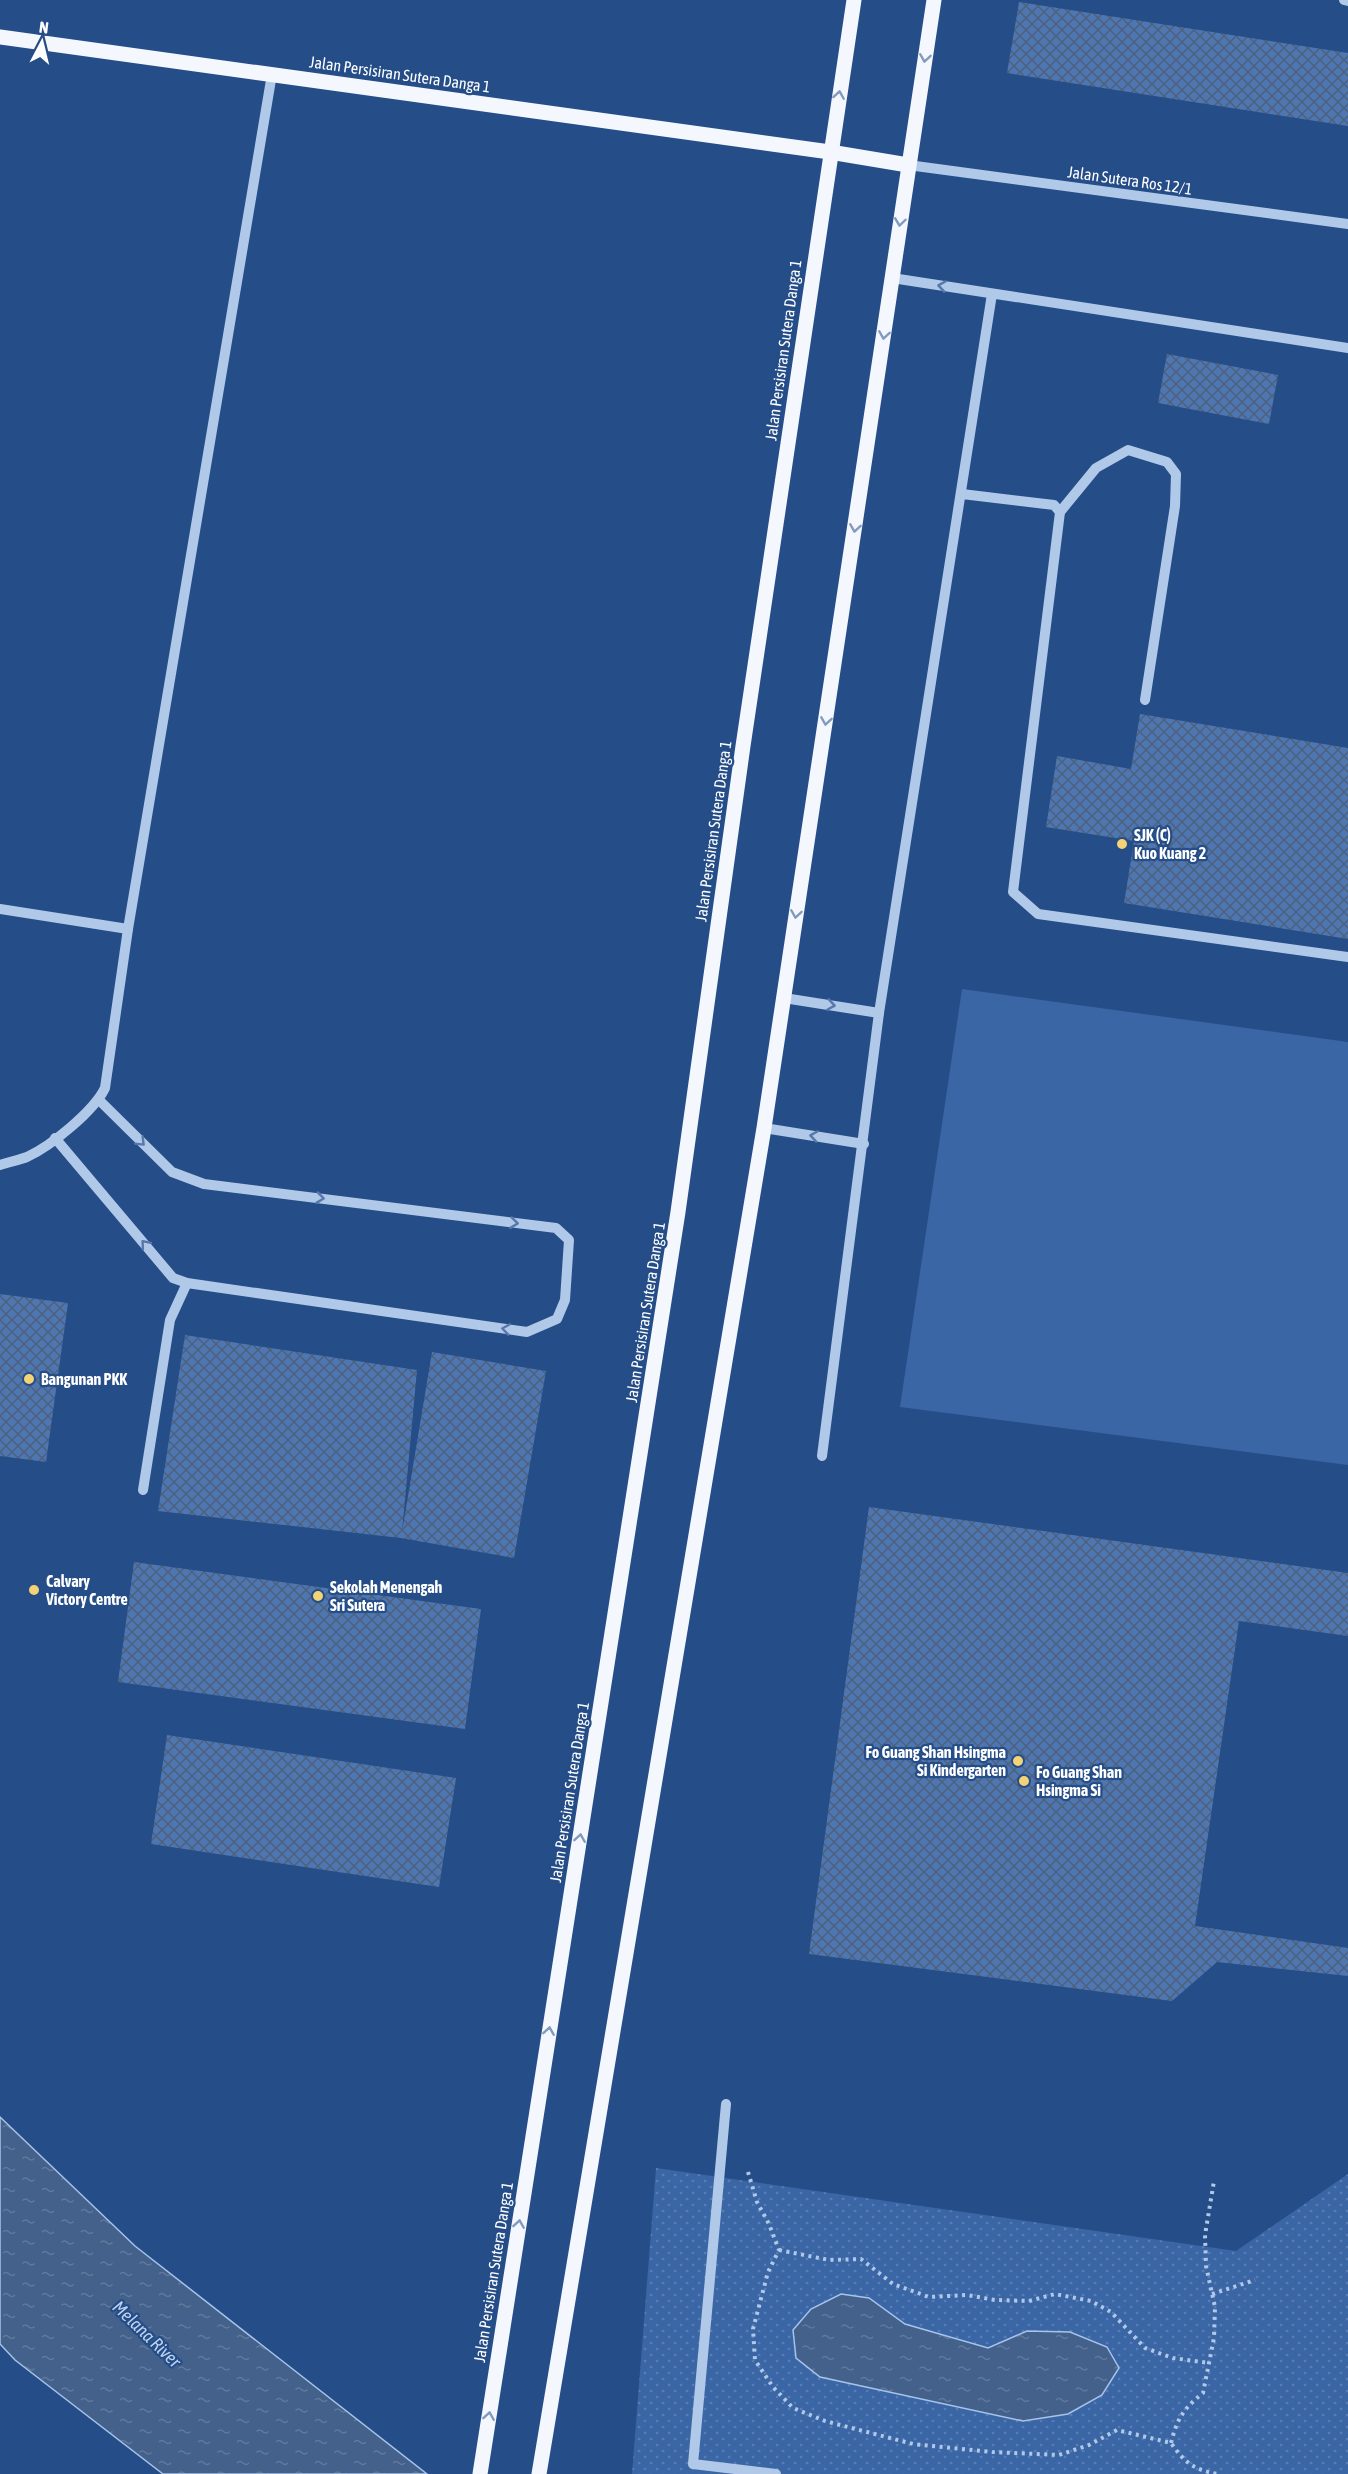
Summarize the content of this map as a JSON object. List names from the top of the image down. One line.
{"streets":{"main road":["Jalan Persisiran Sutera Danga 1"],"street":["Jalan Sutera Ros 12/1"]},"crossings":[["Jalan Persisiran Sutera Danga 1","Jalan Sutera Ros 12/1"]],"water":["Melana River"],"places":["SJK (C) Kuo Kuang 2","Bangunan PKK","Calvary Victory Centre","Sekolah Menengah Sri Sutera","Fo Guang Shan Hsingma Si Kindergarten","Fo Guang Shan Hsingma Si"],"north":"top"}
